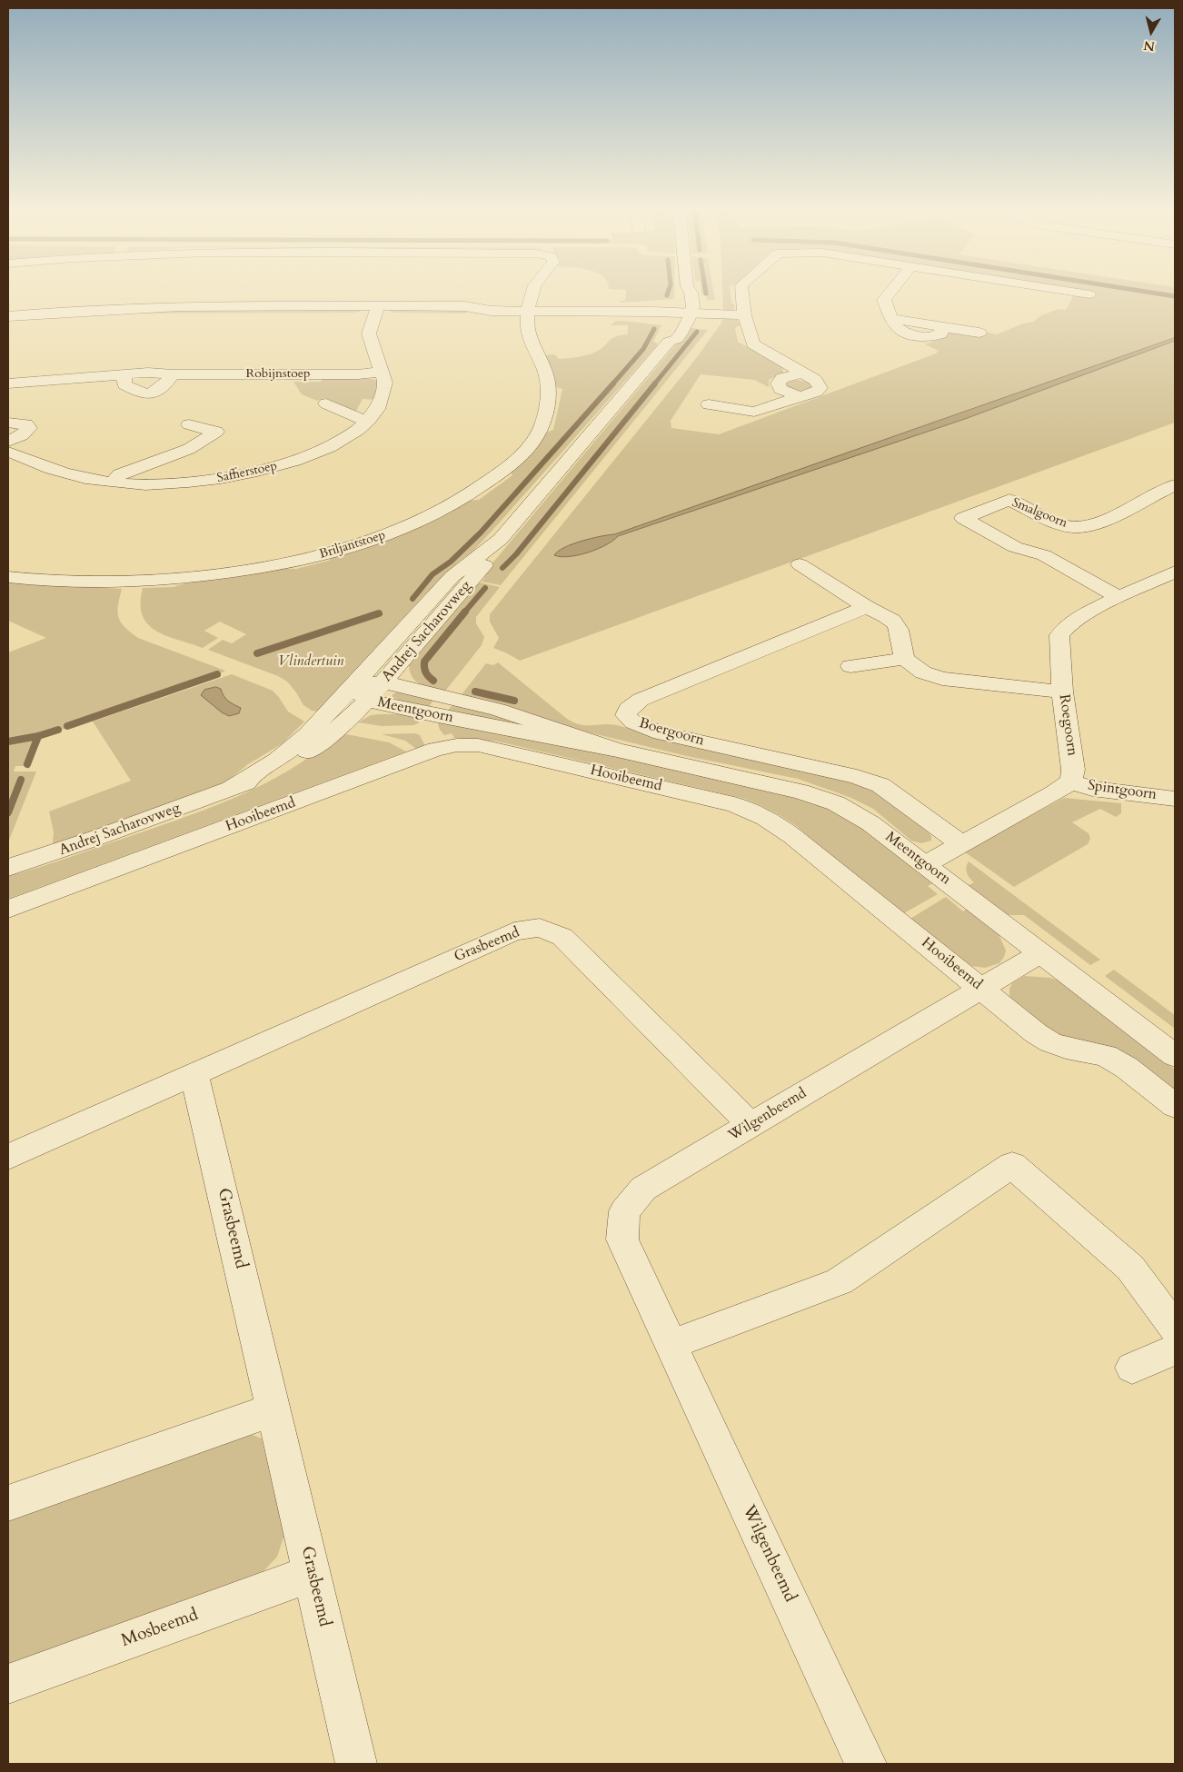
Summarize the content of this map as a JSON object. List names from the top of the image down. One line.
{"streets":{"street":["Robijnstoep","Saffierstoep","Smalgoorn","Briljantstoep","Andrej Sacharovweg","Meentgoorn","Roegoorn","Boergoorn","Hooibeemd","Spintgoorn","Grasbeemd","Wilgenbeemd","Mosbeemd"]},"crossings":[["Robijnstoep","Saffierstoep"],["Smalgoorn","Roegoorn"],["Andrej Sacharovweg","Meentgoorn"],["Meentgoorn","Wilgenbeemd"],["Roegoorn","Spintgoorn"],["Hooibeemd","Wilgenbeemd"],["Grasbeemd","Wilgenbeemd"],["Grasbeemd","Mosbeemd"]],"parks":["Vlindertuin"],"north":"bottom"}
